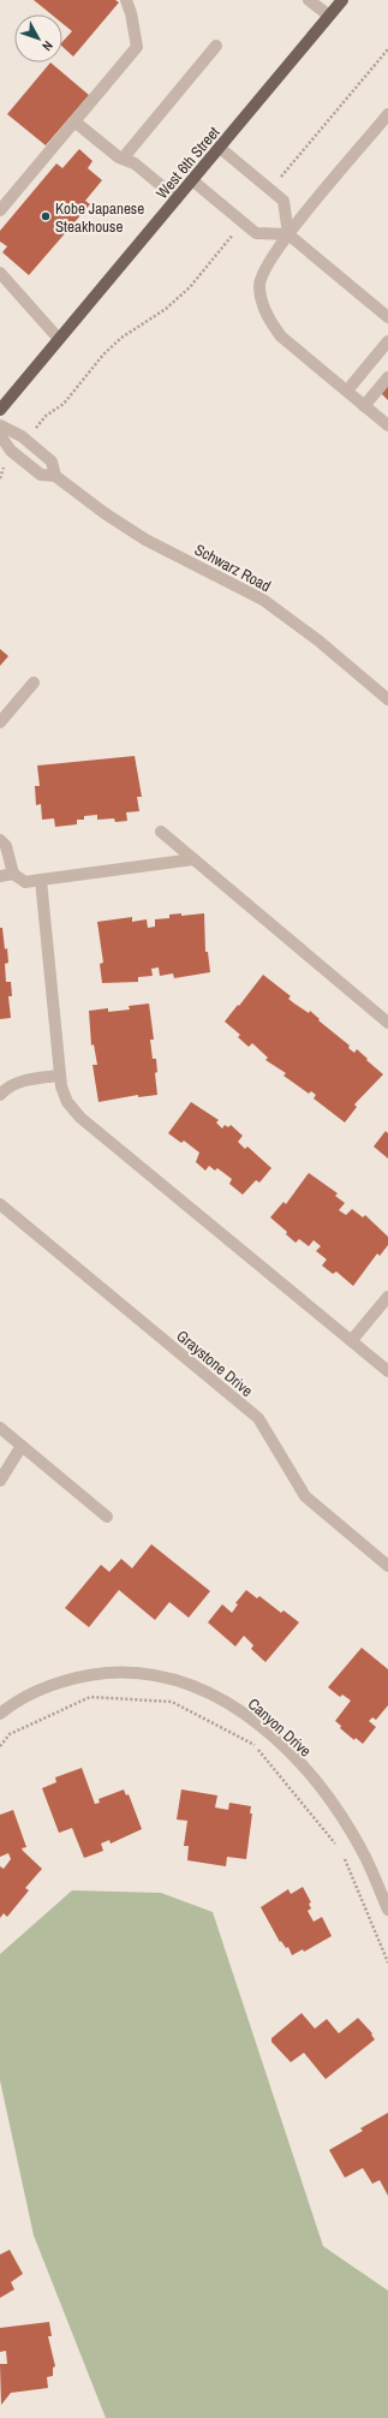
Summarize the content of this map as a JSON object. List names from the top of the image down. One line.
{"streets":{"main road":["West 6th Street"],"street":["Schwarz Road","Graystone Drive","Canyon Drive"]},"places":["Kobe Japanese Steakhouse"],"north":"bottom right"}
